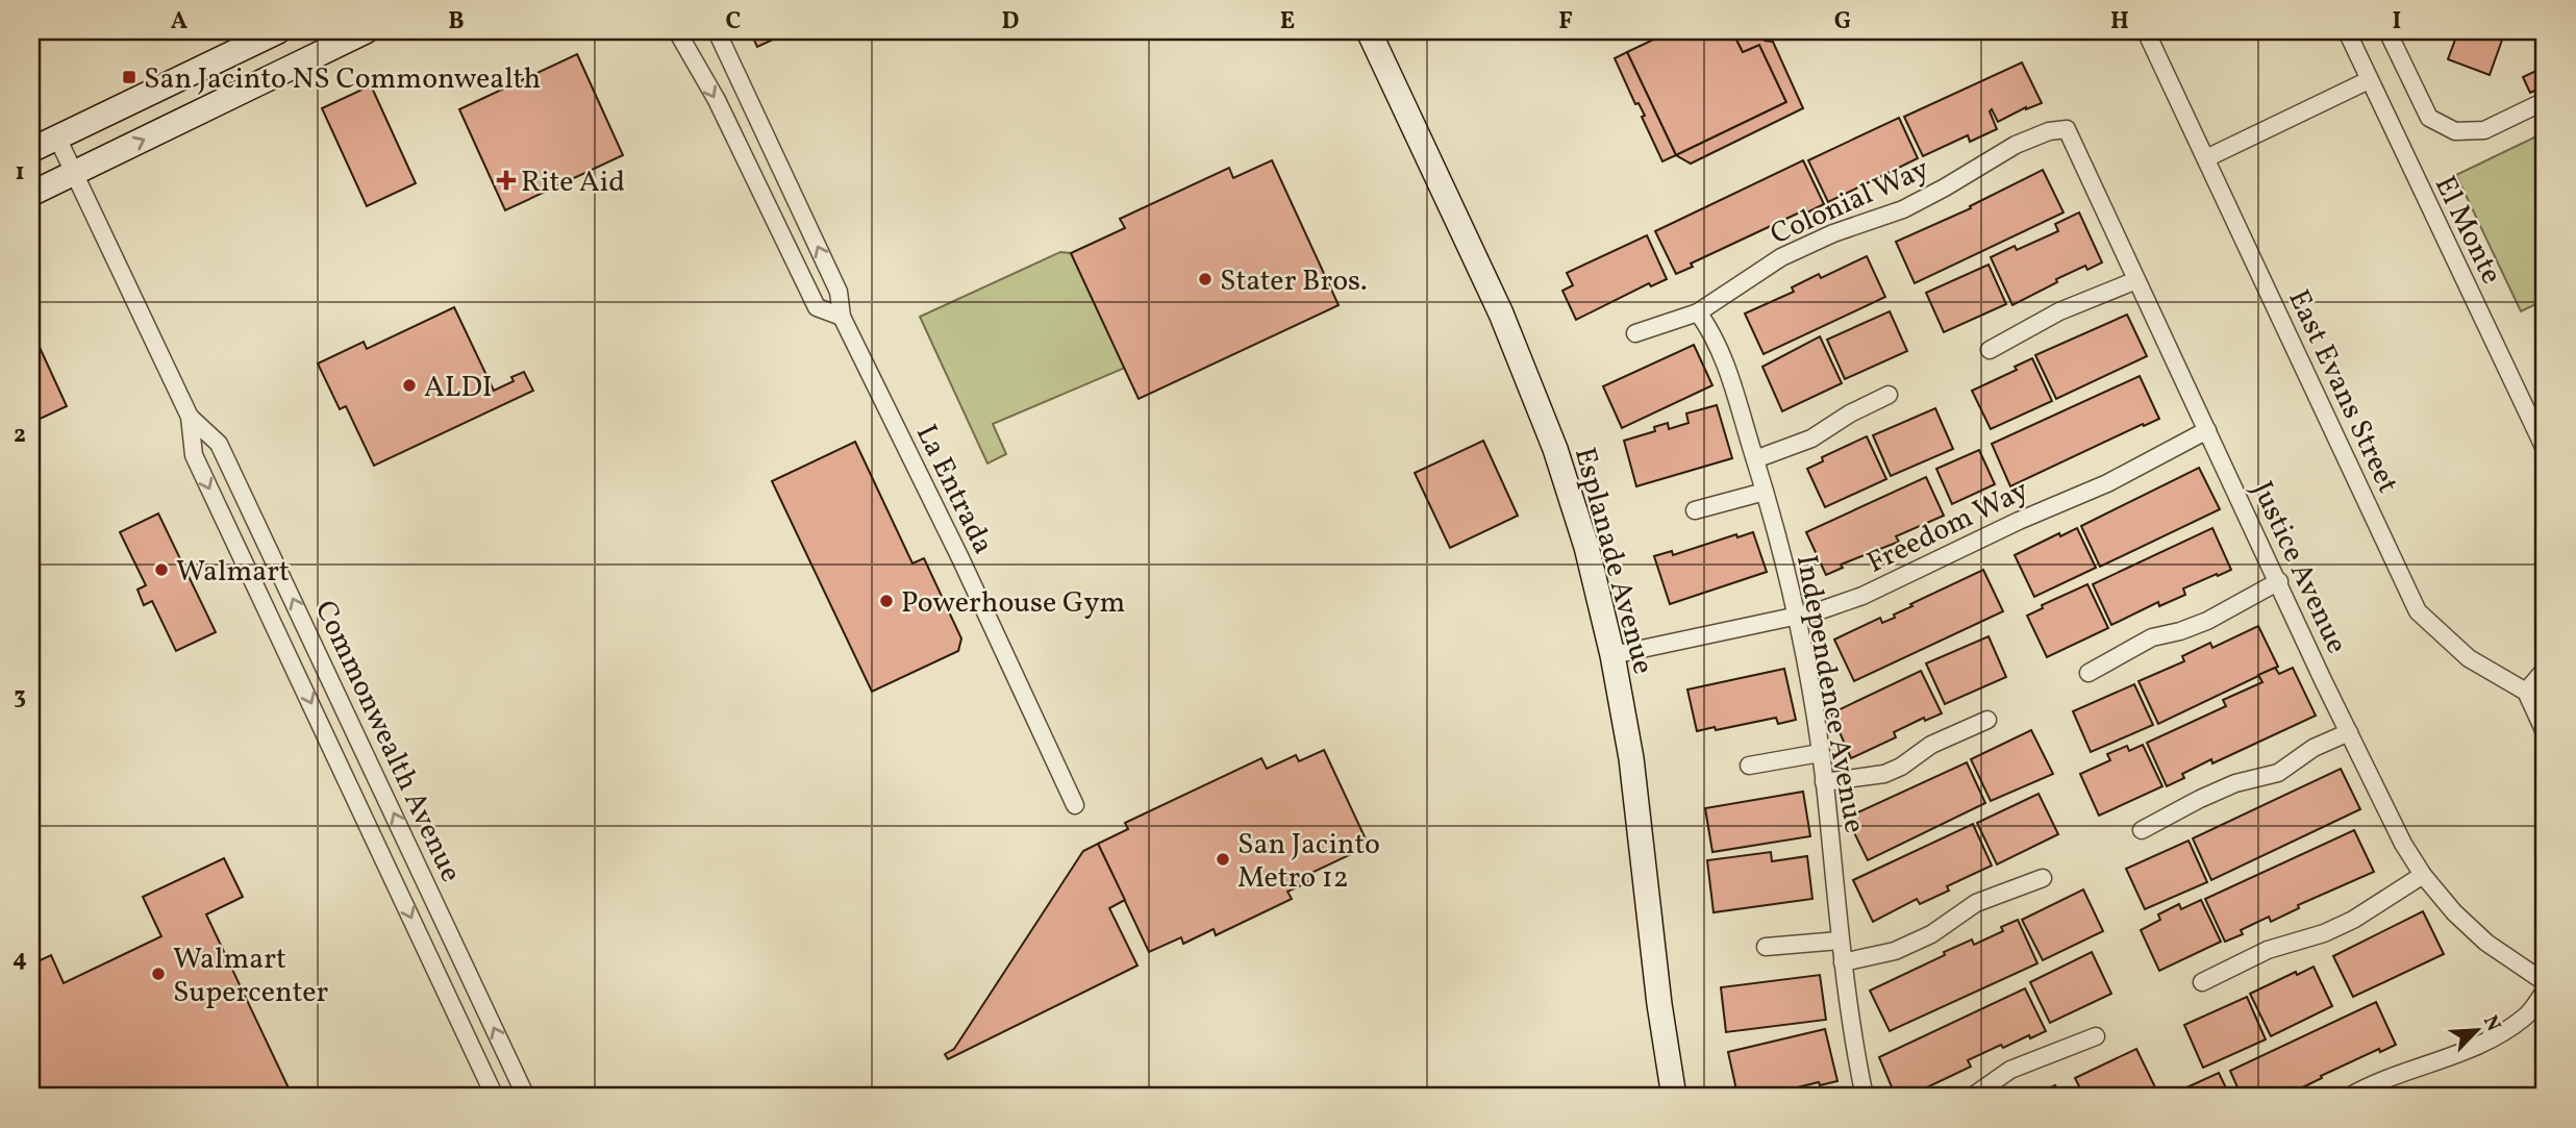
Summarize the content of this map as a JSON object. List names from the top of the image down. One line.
{"streets":{"main road":["Esplanade Avenue"],"street":["Colonial Way","El Monte","East Evans Street","La Entrada","Freedom Way","Justice Avenue","Independence Avenue","Commonwealth Avenue"]},"crossings":[["Colonial Way","Justice Avenue"],["Colonial Way","Independence Avenue"],["Freedom Way","Esplanade Avenue"],["Freedom Way","Justice Avenue"],["Freedom Way","Independence Avenue"]],"places":{"transit":["San Jacinto NS Commonwealth"],"health":["Rite Aid"],"other":["Stater Bros.","ALDI","Walmart","Powerhouse Gym","San Jacinto Metro 12","Walmart Supercenter"]},"north":"top right","grid":{"columns":["A","B","C","D","E","F","G","H","I"],"rows":["1","2","3","4"]}}
